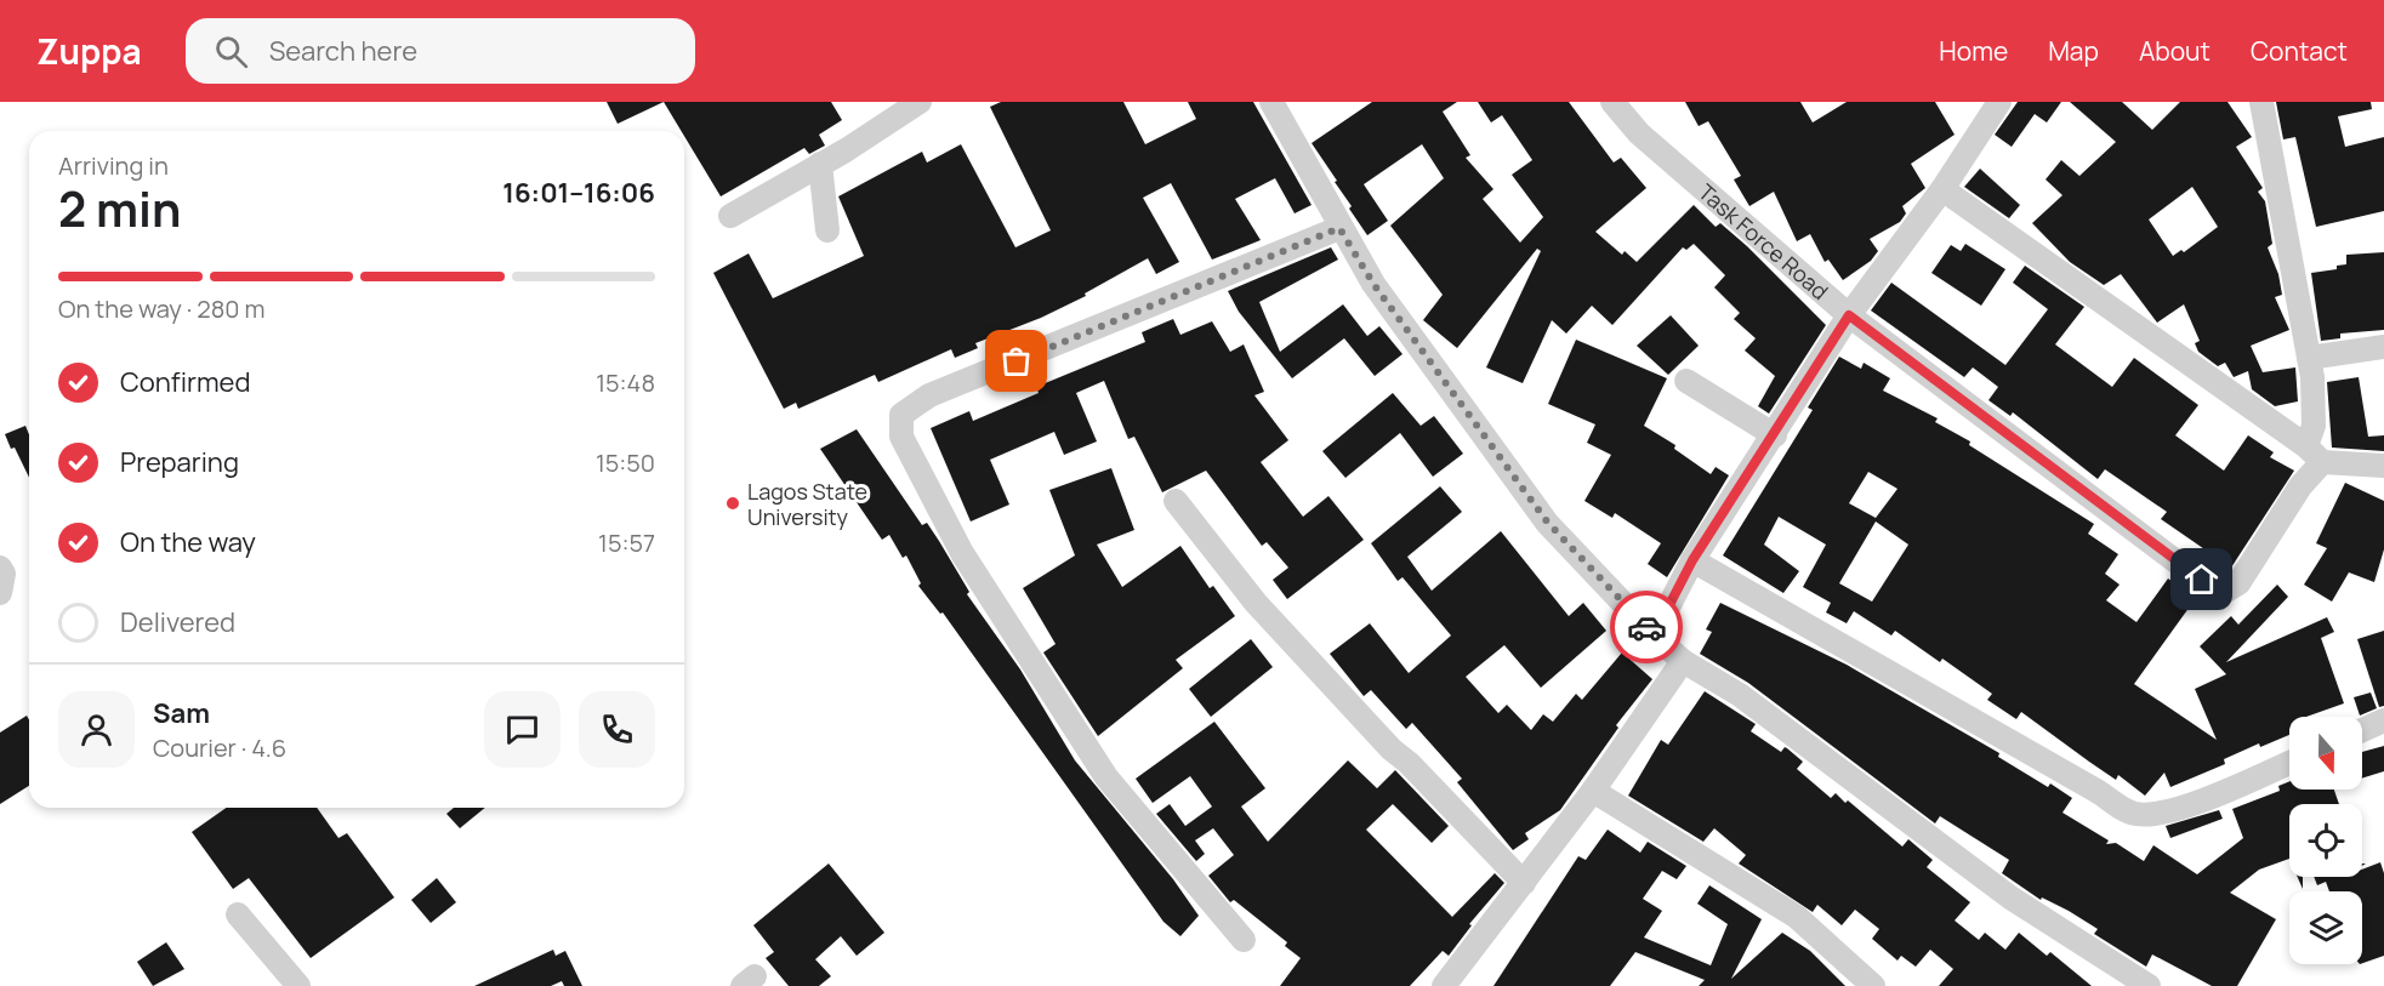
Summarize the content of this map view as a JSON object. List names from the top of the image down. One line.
{"streets":{"street":["Task Force Road"]},"places":["Lagos State University"],"north":"bottom","page":{"header":"Zuppa","search":"Search here","nav":["Home","Map","About","Contact"],"heading":["2 min","Arriving in","16:01–16:06"],"panel":["Sam","Courier · 4.6"],"bar":"On the way · 280 m","list":[["Confirmed","15:48"],["Preparing","15:50"],["On the way","15:57"],"Delivered"]}}
